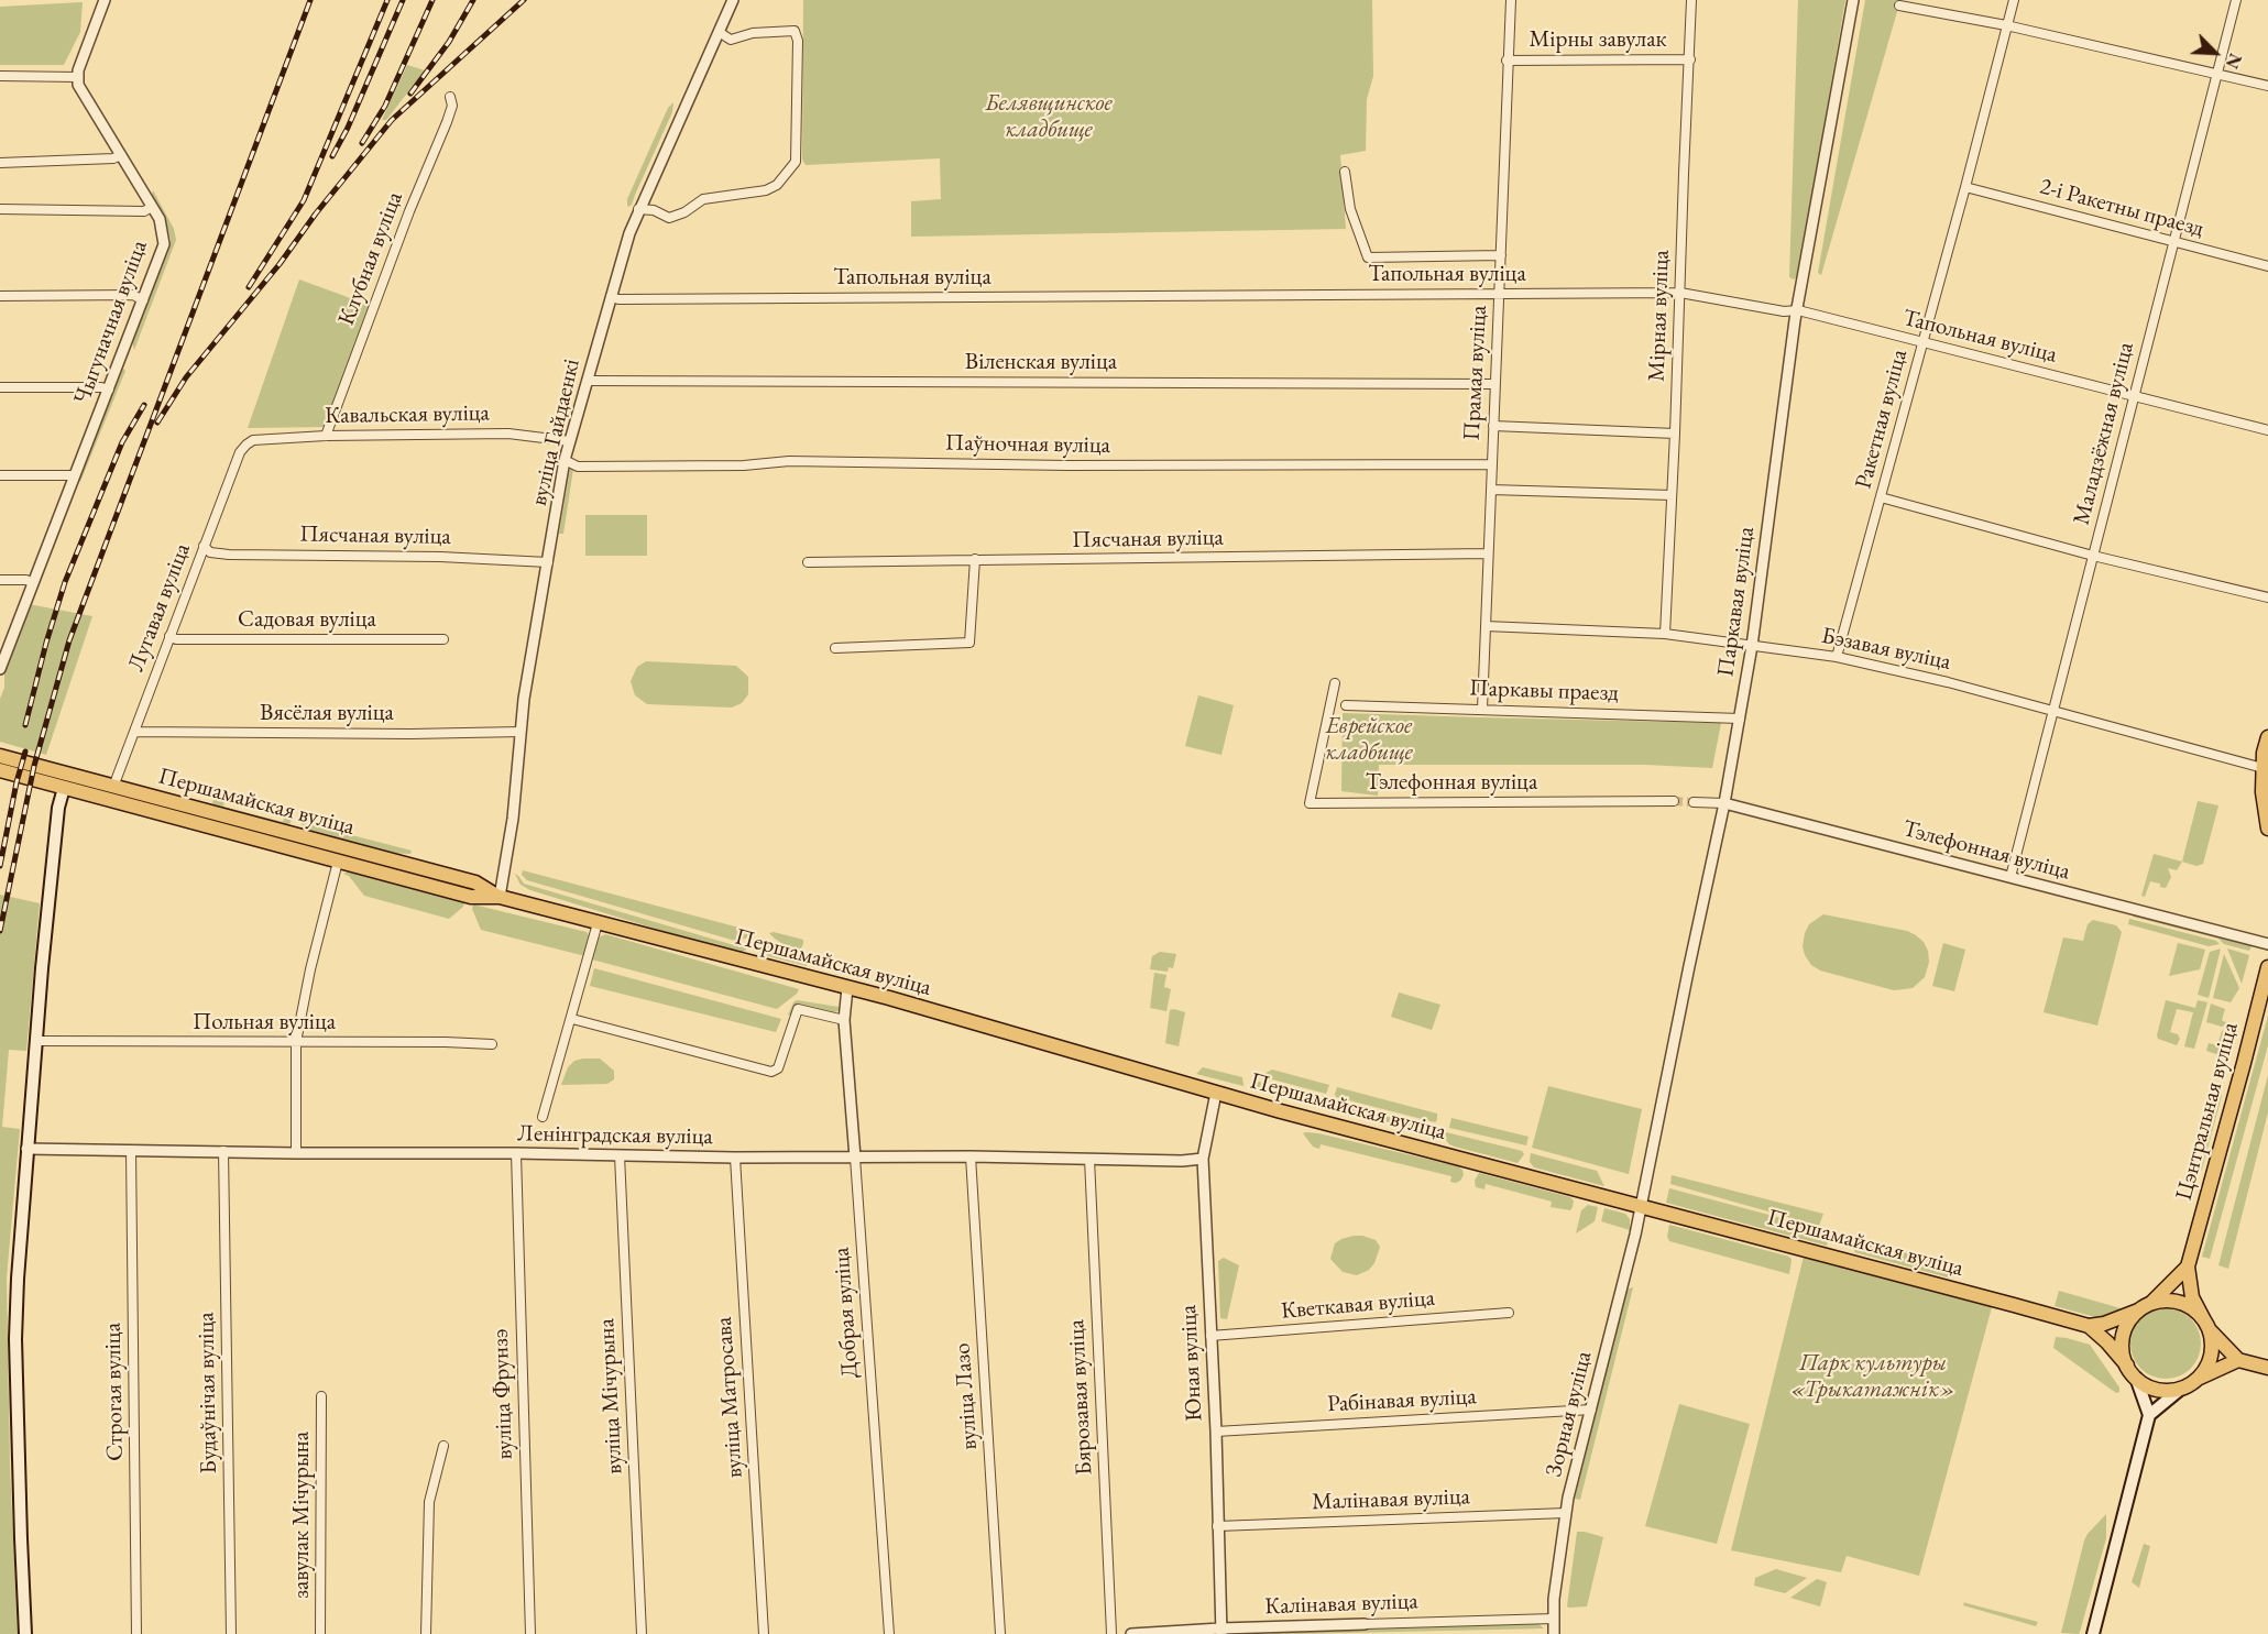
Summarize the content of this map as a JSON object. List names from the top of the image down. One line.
{"streets":{"main road":["Першамайская вуліца","Цэнтральная вуліца"],"street":["Мірны завулак","2-і Ракетны праезд","Клубная вуліца","Тапольная вуліца","Мірная вуліца","Чыгуначная вуліца","Віленская вуліца","Прамая вуліца","Кавальская вуліца","Ракетная вуліца","вуліца Гайдаенкі","Маладзёжная вуліца","Паўночная вуліца","Пясчаная вуліца","Паркавая вуліца","Лугавая вуліца","Садовая вуліца","Бэзавая вуліца","Паркавы праезд","Вясёлая вуліца","Тэлефонная вуліца","Польная вуліца","Ленінградская вуліца","Кветкавая вуліца","Добрая вуліца","Юная вуліца","Строгая вуліца","Будаўнічая вуліца","вуліца Фрунзэ","вуліца Мічурына","вуліца Лазо","вуліца Матросава","Бярозавая вуліца","Рабінавая вуліца","Зорная вуліца","Малінавая вуліца","завулак Мічурына","Калінавая вуліца"]},"crossings":[["Мірны завулак","Мірная вуліца"],["Мірны завулак","Прамая вуліца"],["2-і Ракетны праезд","Ракетная вуліца"],["2-і Ракетны праезд","Маладзёжная вуліца"],["Клубная вуліца","Кавальская вуліца"],["Тапольная вуліца","Мірная вуліца"],["Тапольная вуліца","Прамая вуліца"],["Тапольная вуліца","Ракетная вуліца"],["Тапольная вуліца","вуліца Гайдаенкі"],["Тапольная вуліца","Маладзёжная вуліца"],["Тапольная вуліца","Паркавая вуліца"],["Мірная вуліца","Бэзавая вуліца"],["Віленская вуліца","Прамая вуліца"],["Віленская вуліца","вуліца Гайдаенкі"],["Прамая вуліца","Паўночная вуліца"],["Прамая вуліца","Пясчаная вуліца"],["Прамая вуліца","Бэзавая вуліца"],["Прамая вуліца","Паркавы праезд"],["Кавальская вуліца","вуліца Гайдаенкі"],["Кавальская вуліца","Лугавая вуліца"],["Ракетная вуліца","Бэзавая вуліца"],["вуліца Гайдаенкі","Паўночная вуліца"],["вуліца Гайдаенкі","Пясчаная вуліца"],["вуліца Гайдаенкі","Вясёлая вуліца"],["вуліца Гайдаенкі","Першамайская вуліца"],["Маладзёжная вуліца","Бэзавая вуліца"],["Маладзёжная вуліца","Тэлефонная вуліца"],["Пясчаная вуліца","Лугавая вуліца"],["Паркавая вуліца","Бэзавая вуліца"],["Паркавая вуліца","Паркавы праезд"],["Паркавая вуліца","Тэлефонная вуліца"],["Паркавая вуліца","Першамайская вуліца"],["Паркавая вуліца","Зорная вуліца"],["Лугавая вуліца","Садовая вуліца"],["Лугавая вуліца","Вясёлая вуліца"],["Лугавая вуліца","Першамайская вуліца"],["Першамайская вуліца","Цэнтральная вуліца"],["Першамайская вуліца","Добрая вуліца"],["Першамайская вуліца","Юная вуліца"],["Першамайская вуліца","Зорная вуліца"],["Ленінградская вуліца","Добрая вуліца"],["Ленінградская вуліца","Юная вуліца"],["Ленінградская вуліца","Строгая вуліца"],["Ленінградская вуліца","Будаўнічая вуліца"],["Ленінградская вуліца","вуліца Фрунзэ"],["Ленінградская вуліца","вуліца Мічурына"],["Ленінградская вуліца","вуліца Лазо"],["Ленінградская вуліца","вуліца Матросава"],["Ленінградская вуліца","Бярозавая вуліца"],["Кветкавая вуліца","Юная вуліца"],["Юная вуліца","Рабінавая вуліца"],["Юная вуліца","Малінавая вуліца"],["Юная вуліца","Калінавая вуліца"],["Рабінавая вуліца","Зорная вуліца"],["Зорная вуліца","Малінавая вуліца"],["Зорная вуліца","Калінавая вуліца"]],"parks":["Белявщинское кладбище","Еврейское кладбище","Парк культуры «Трыкатажнік»"],"north":"bottom right"}
